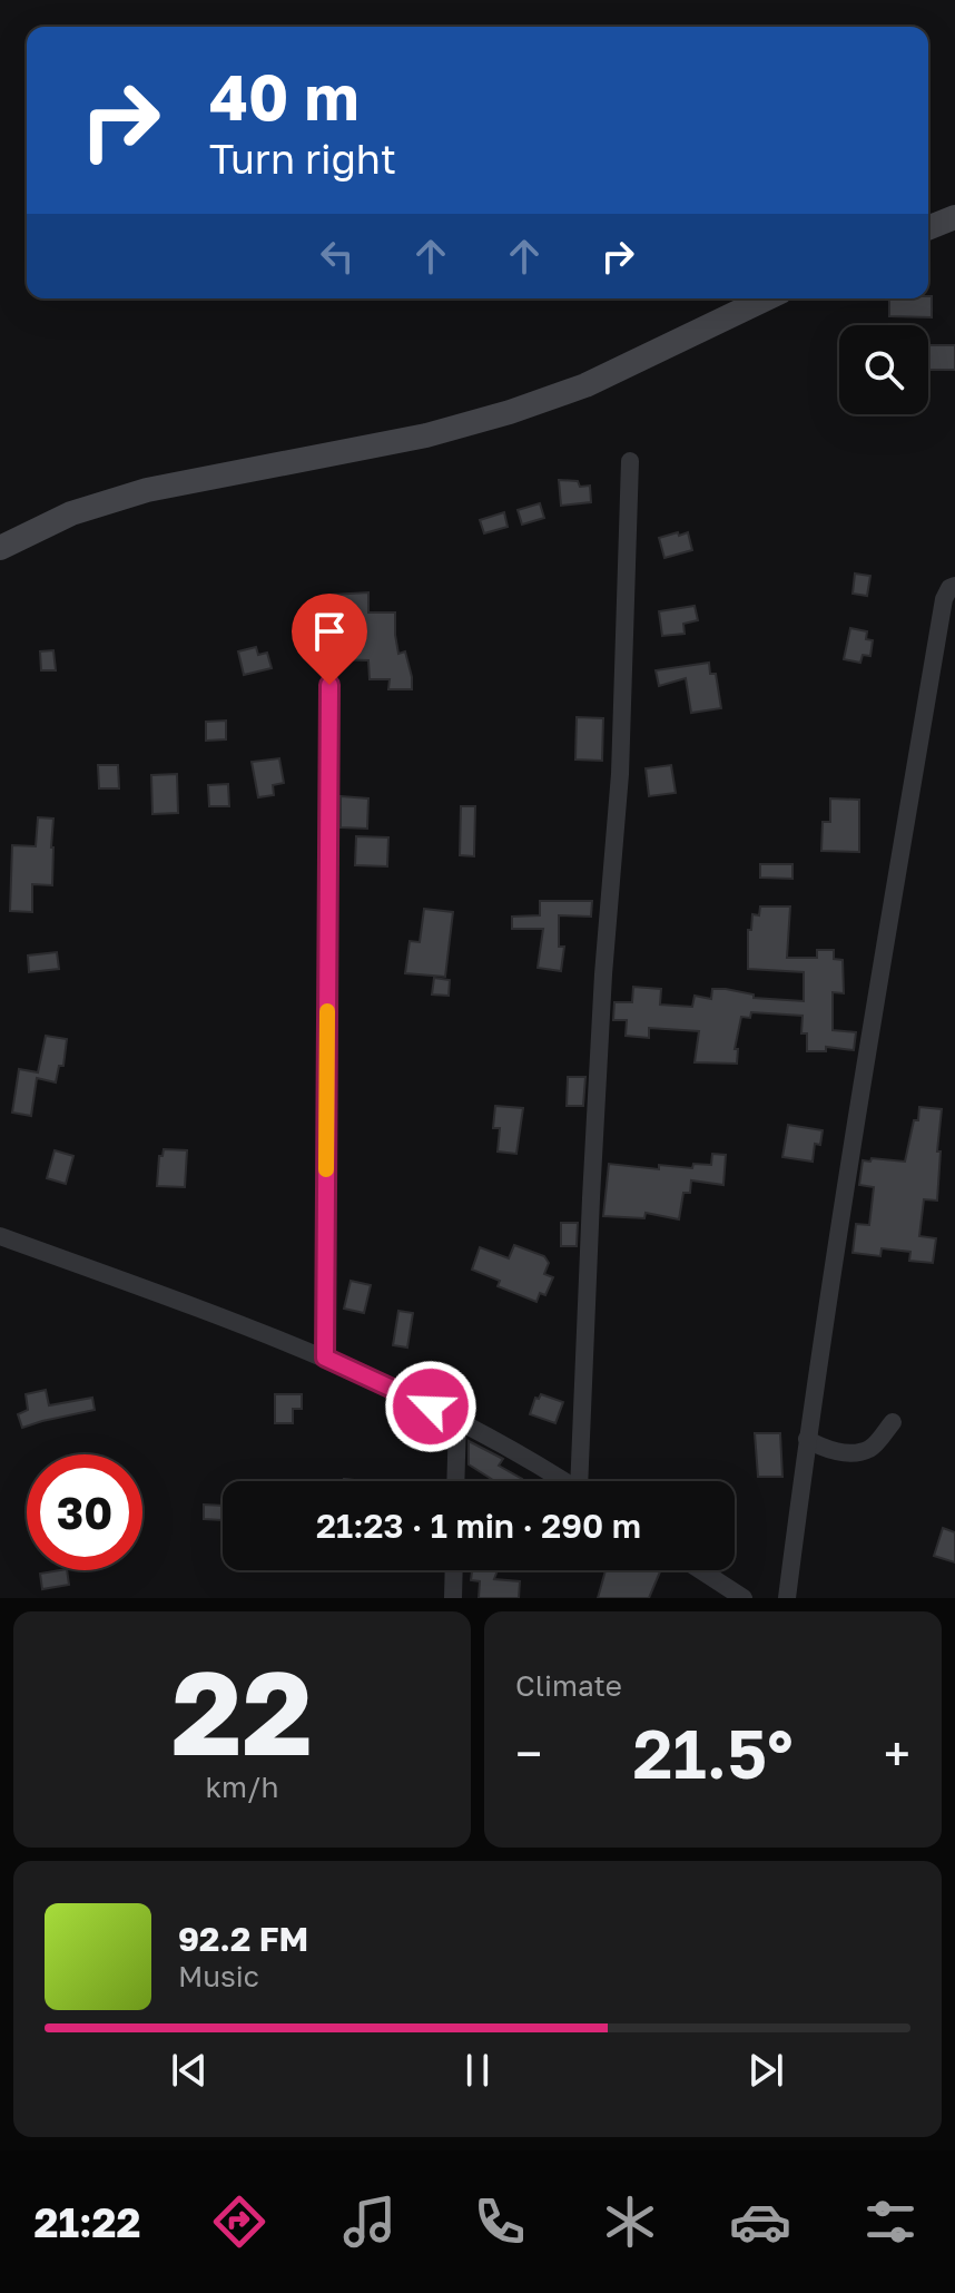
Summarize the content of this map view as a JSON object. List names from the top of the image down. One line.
{"page":{"turn":["40 m","Turn right"],"limit":"30","trip":"21:23 · 1 min · 290 m","tile":[["22","km/h"],"Climate"],"heat":["−","21.5°","+"],"song":["92.2 FM","Music"],"tabs":"21:22"}}
